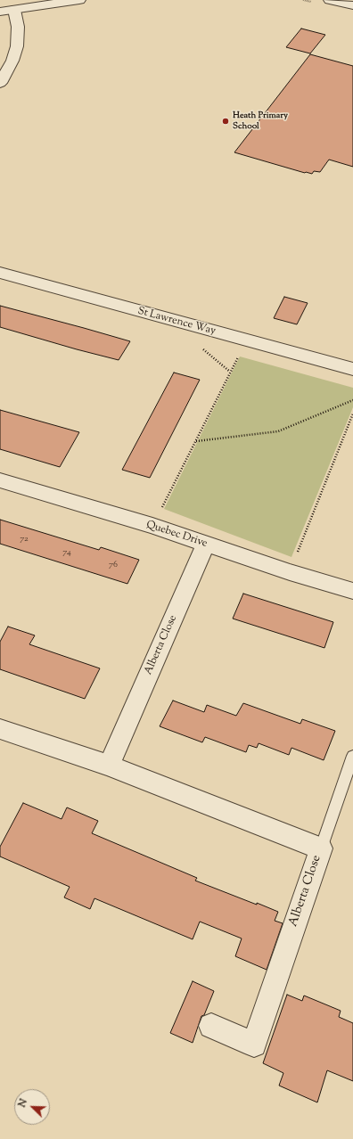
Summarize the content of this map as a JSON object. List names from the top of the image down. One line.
{"streets":{"street":["St Lawrence Way","Quebec Drive","Alberta Close"]},"crossings":[["Quebec Drive","Alberta Close"]],"places":["Heath Primary School"],"house_numbers":["72","74","76"],"north":"top left"}
